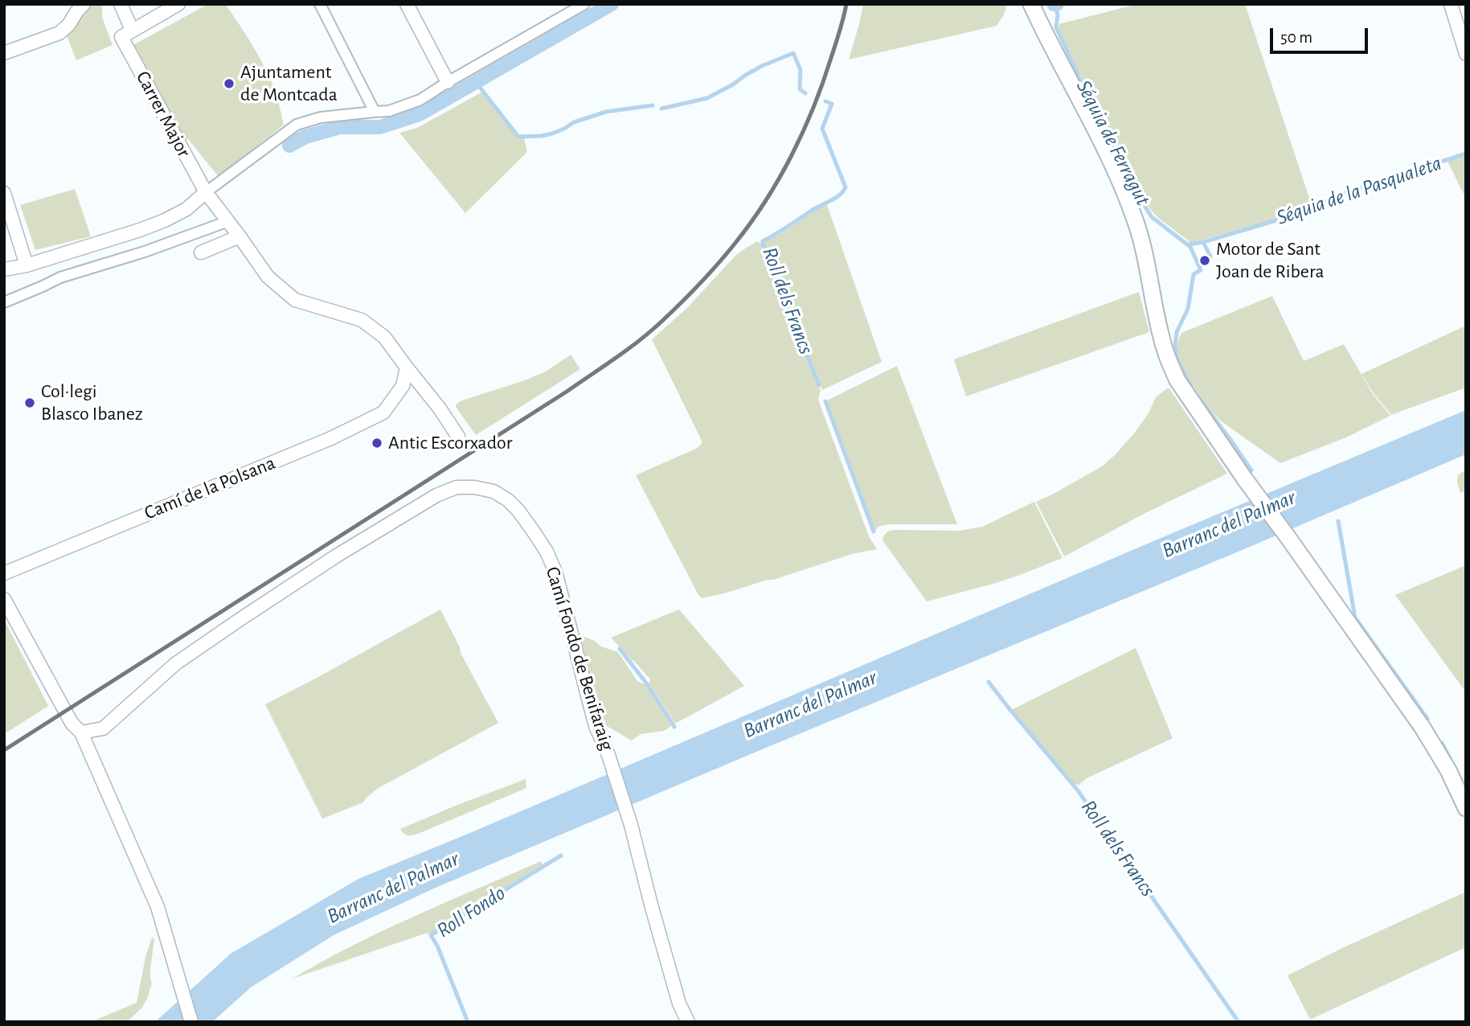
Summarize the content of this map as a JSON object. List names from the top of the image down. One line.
{"streets":{"street":["Carrer Major","Camí de la Polsana","Camí Fondo de Benifaraig"]},"water":["Séquia de Ferragut","Séquia de la Pasqualeta","Roll dels Francs","Barranc del Palmar","Roll Fondo"],"places":["Ajuntament de Montcada","Motor de Sant Joan de Ribera","Col·legi Blasco Ibanez","Antic Escorxador"],"scale_bar":"50 m"}
